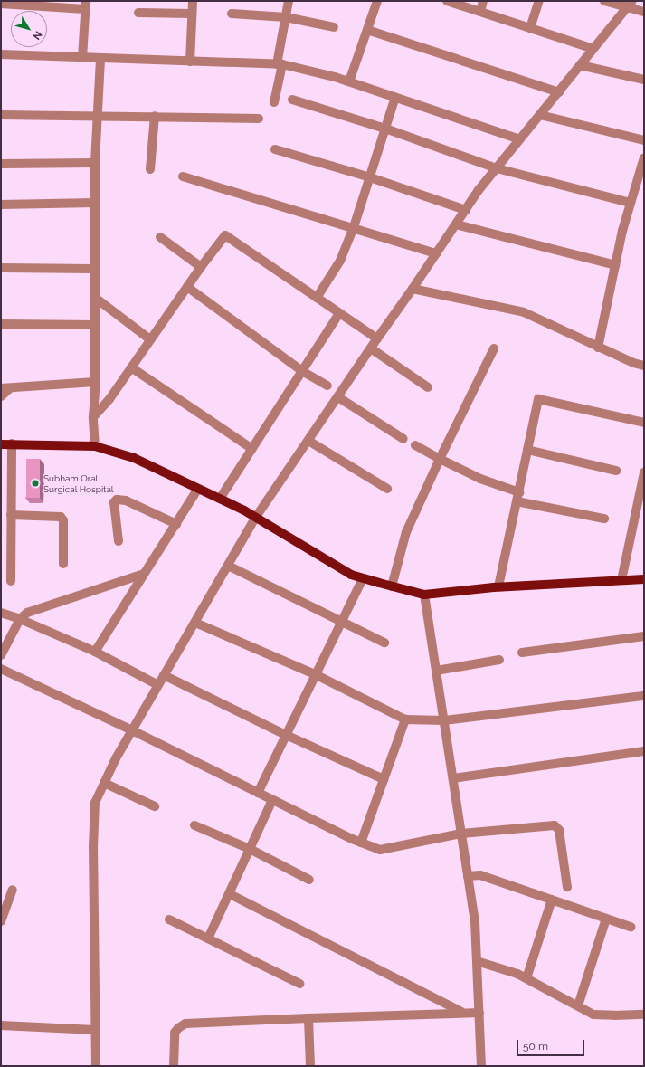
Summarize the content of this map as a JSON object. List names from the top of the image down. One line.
{"places":["Subham Oral Surgical Hospital"],"scale_bar":"50 m","north":"bottom right"}
